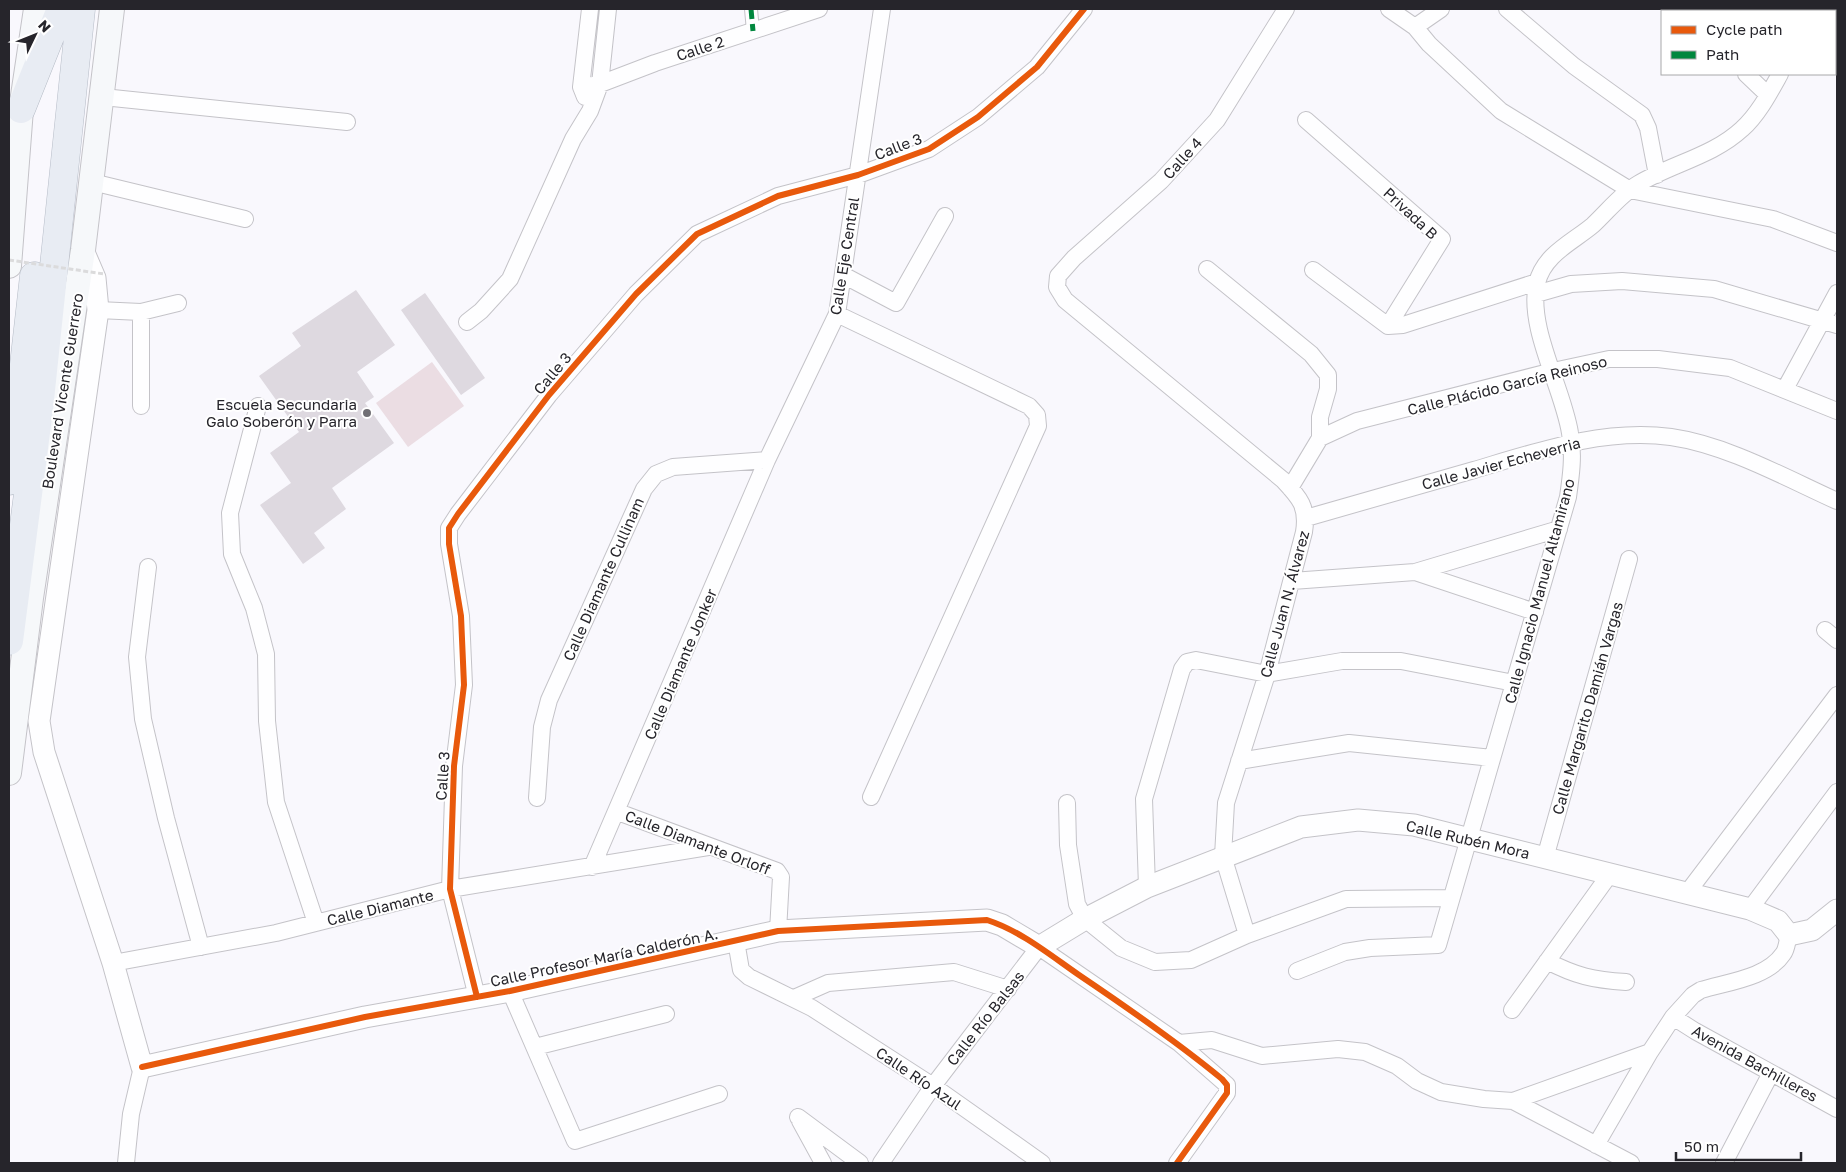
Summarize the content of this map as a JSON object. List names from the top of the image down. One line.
{"streets":{"highway":["Boulevard Vicente Guerrero"],"street":["Calle 2","Calle 3","Calle 4","Privada B","Calle Eje Central","Calle Plácido García Reinoso","Calle Javier Echeverria","Calle Diamante Cullinam","Calle Ignacio Manuel Altamirano","Calle Juan N. Álvarez","Calle Diamante Jonker","Calle Margarito Damián Vargas","Calle Rubén Mora","Calle Diamante Orloff","Calle Diamante","Calle Profesor María Calderón A.","Calle Río Balsas","Avenida Bachilleres","Calle Río Azul"]},"crossings":[["Calle 3","Calle Eje Central"],["Calle 3","Calle Diamante"],["Calle 3","Calle Profesor María Calderón A."],["Calle 4","Calle Juan N. Álvarez"],["Calle Eje Central","Calle Diamante Cullinam"],["Calle Eje Central","Calle Diamante Jonker"],["Calle Plácido García Reinoso","Calle Ignacio Manuel Altamirano"],["Calle Javier Echeverria","Calle Ignacio Manuel Altamirano"],["Calle Javier Echeverria","Calle Juan N. Álvarez"],["Calle Diamante Cullinam","Calle Diamante Jonker"],["Calle Ignacio Manuel Altamirano","Calle Rubén Mora"],["Calle Juan N. Álvarez","Calle Rubén Mora"],["Calle Diamante Jonker","Calle Diamante Orloff"],["Calle Diamante Jonker","Calle Diamante"],["Calle Margarito Damián Vargas","Calle Rubén Mora"],["Calle Rubén Mora","Calle Profesor María Calderón A."],["Calle Rubén Mora","Calle Río Balsas"],["Calle Diamante Orloff","Calle Diamante"],["Calle Diamante Orloff","Calle Profesor María Calderón A."],["Calle Profesor María Calderón A.","Calle Río Balsas"],["Calle Profesor María Calderón A.","Calle Río Azul"],["Calle Río Balsas","Calle Río Azul"]],"places":["Escuela Secundaria Galo Soberón y Parra"],"legend":["Cycle path","Path"],"scale_bar":"50 m","north":"top right"}
